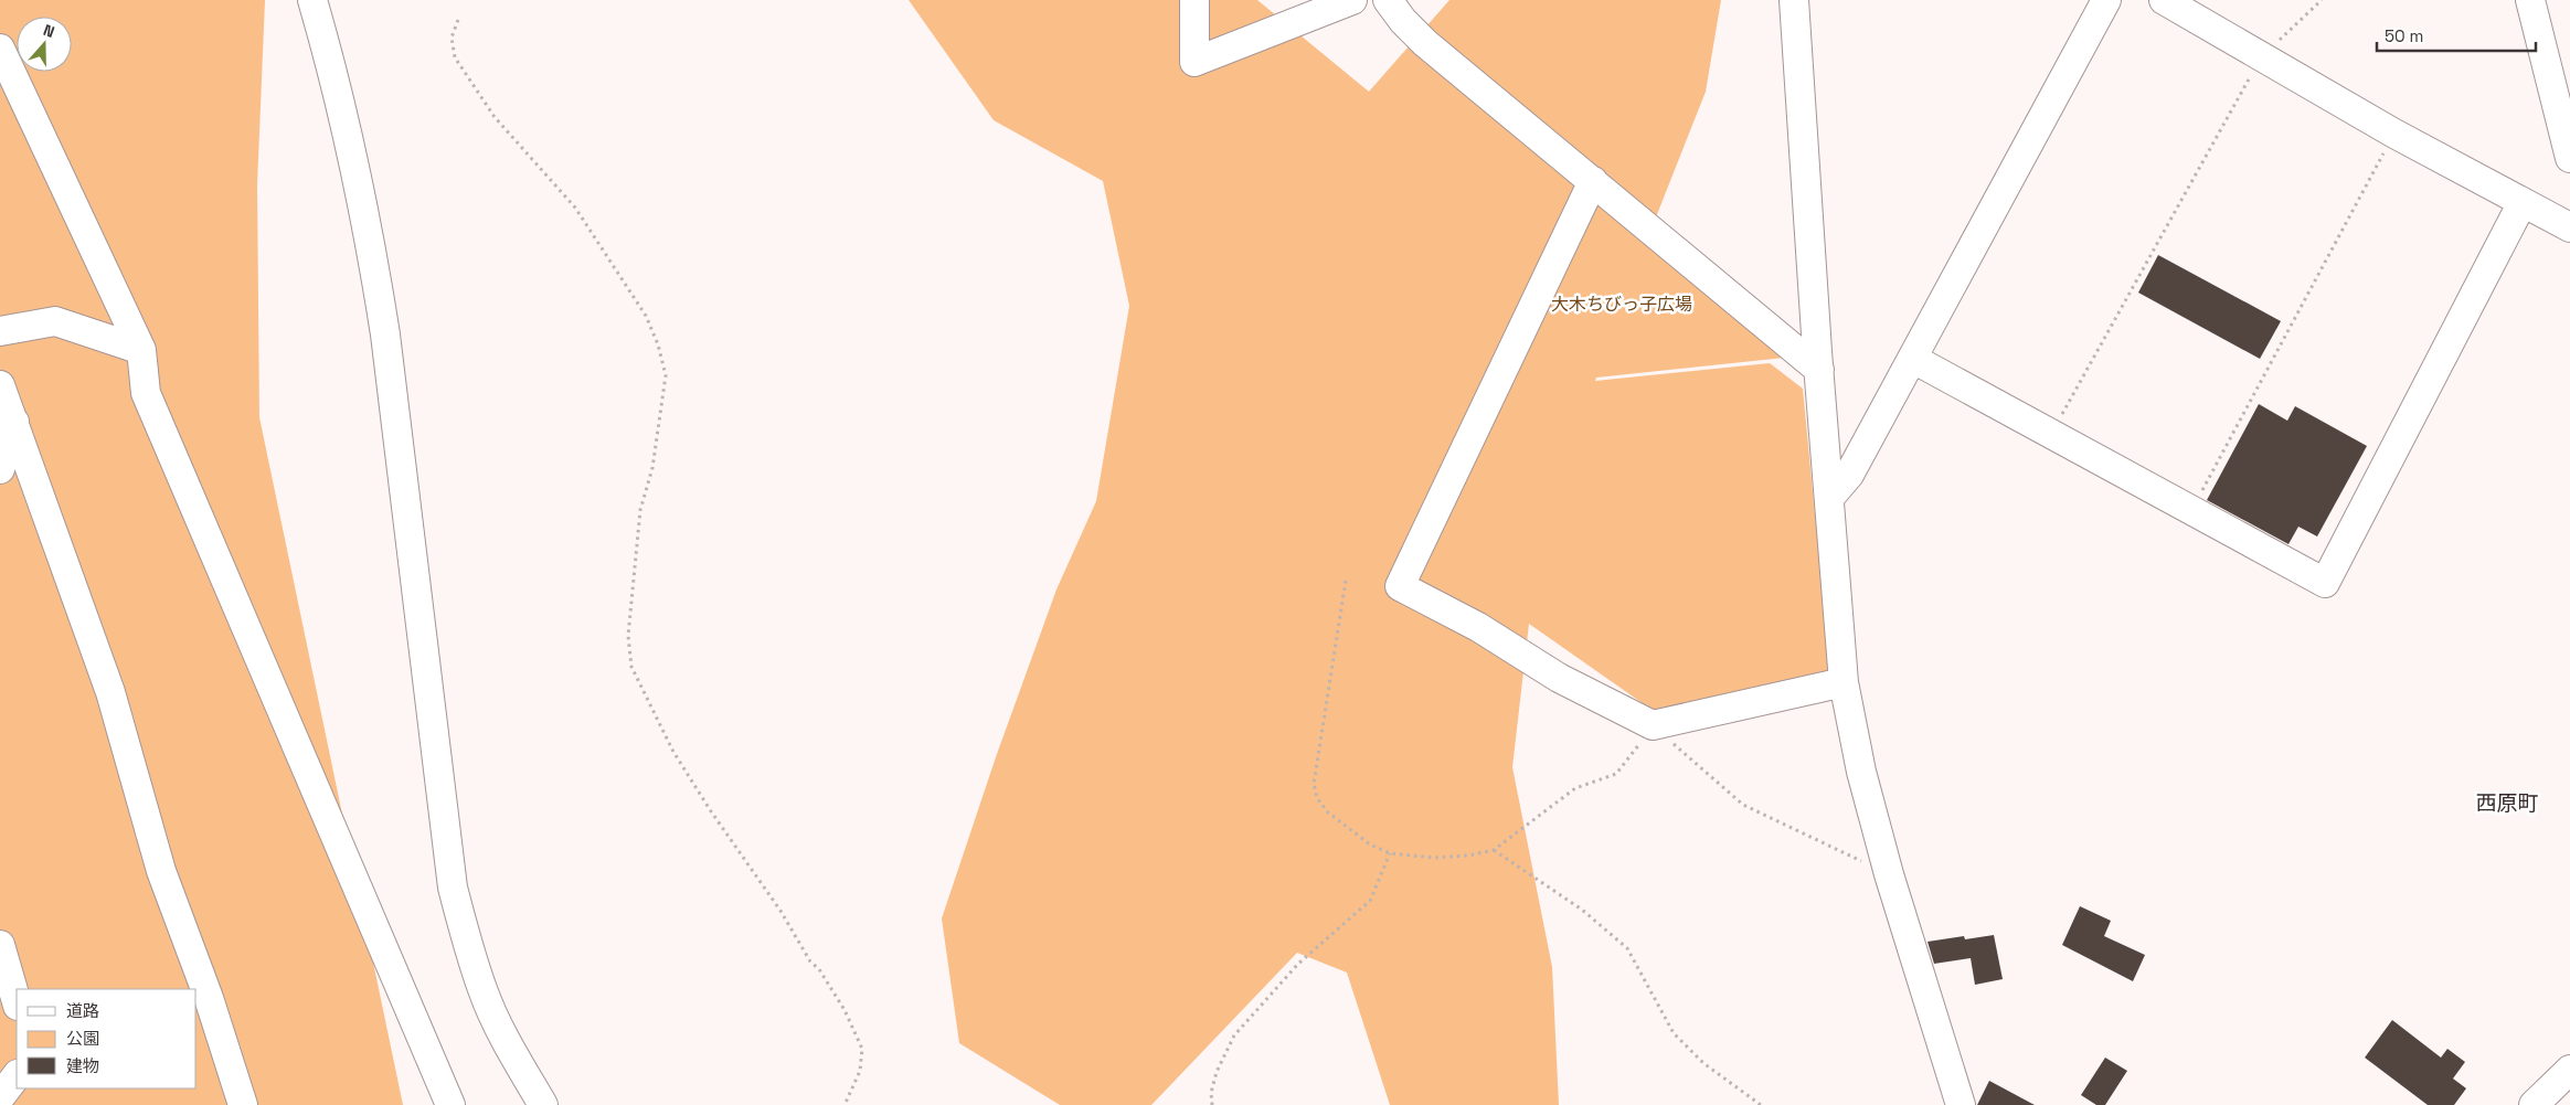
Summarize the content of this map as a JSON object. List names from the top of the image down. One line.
{"districts":["西原町"],"parks":["大木ちびっ子広場"],"legend":["道路","公園","建物"],"scale_bar":"50 m","north":"top"}
